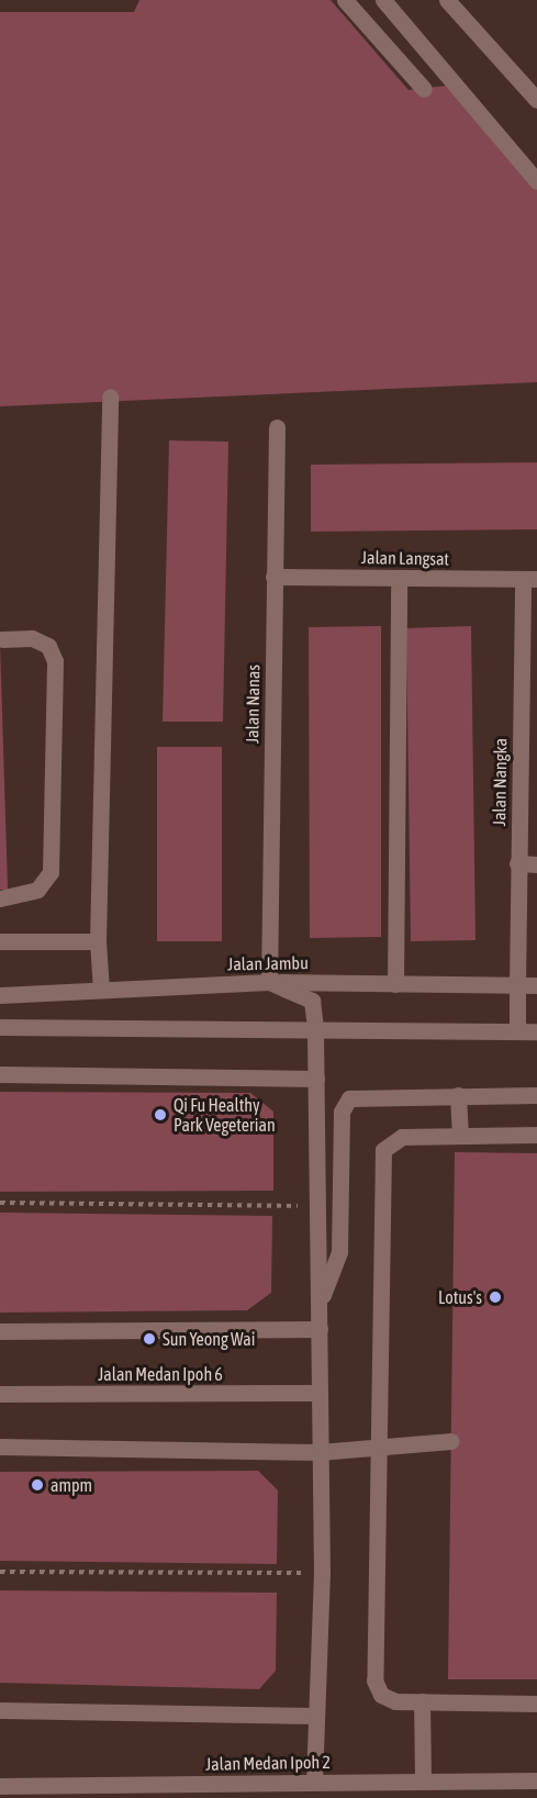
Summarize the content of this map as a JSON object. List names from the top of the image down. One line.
{"streets":{"street":["Jalan Langsat","Jalan Nanas","Jalan Nangka","Jalan Jambu","Jalan Medan Ipoh 6","Jalan Medan Ipoh 2"]},"crossings":[["Jalan Langsat","Jalan Nanas"],["Jalan Langsat","Jalan Nangka"],["Jalan Nanas","Jalan Jambu"],["Jalan Nangka","Jalan Jambu"]],"places":["Qi Fu Healthy Park Vegeterian","Lotus's","Sun Yeong Wai","ampm"]}
